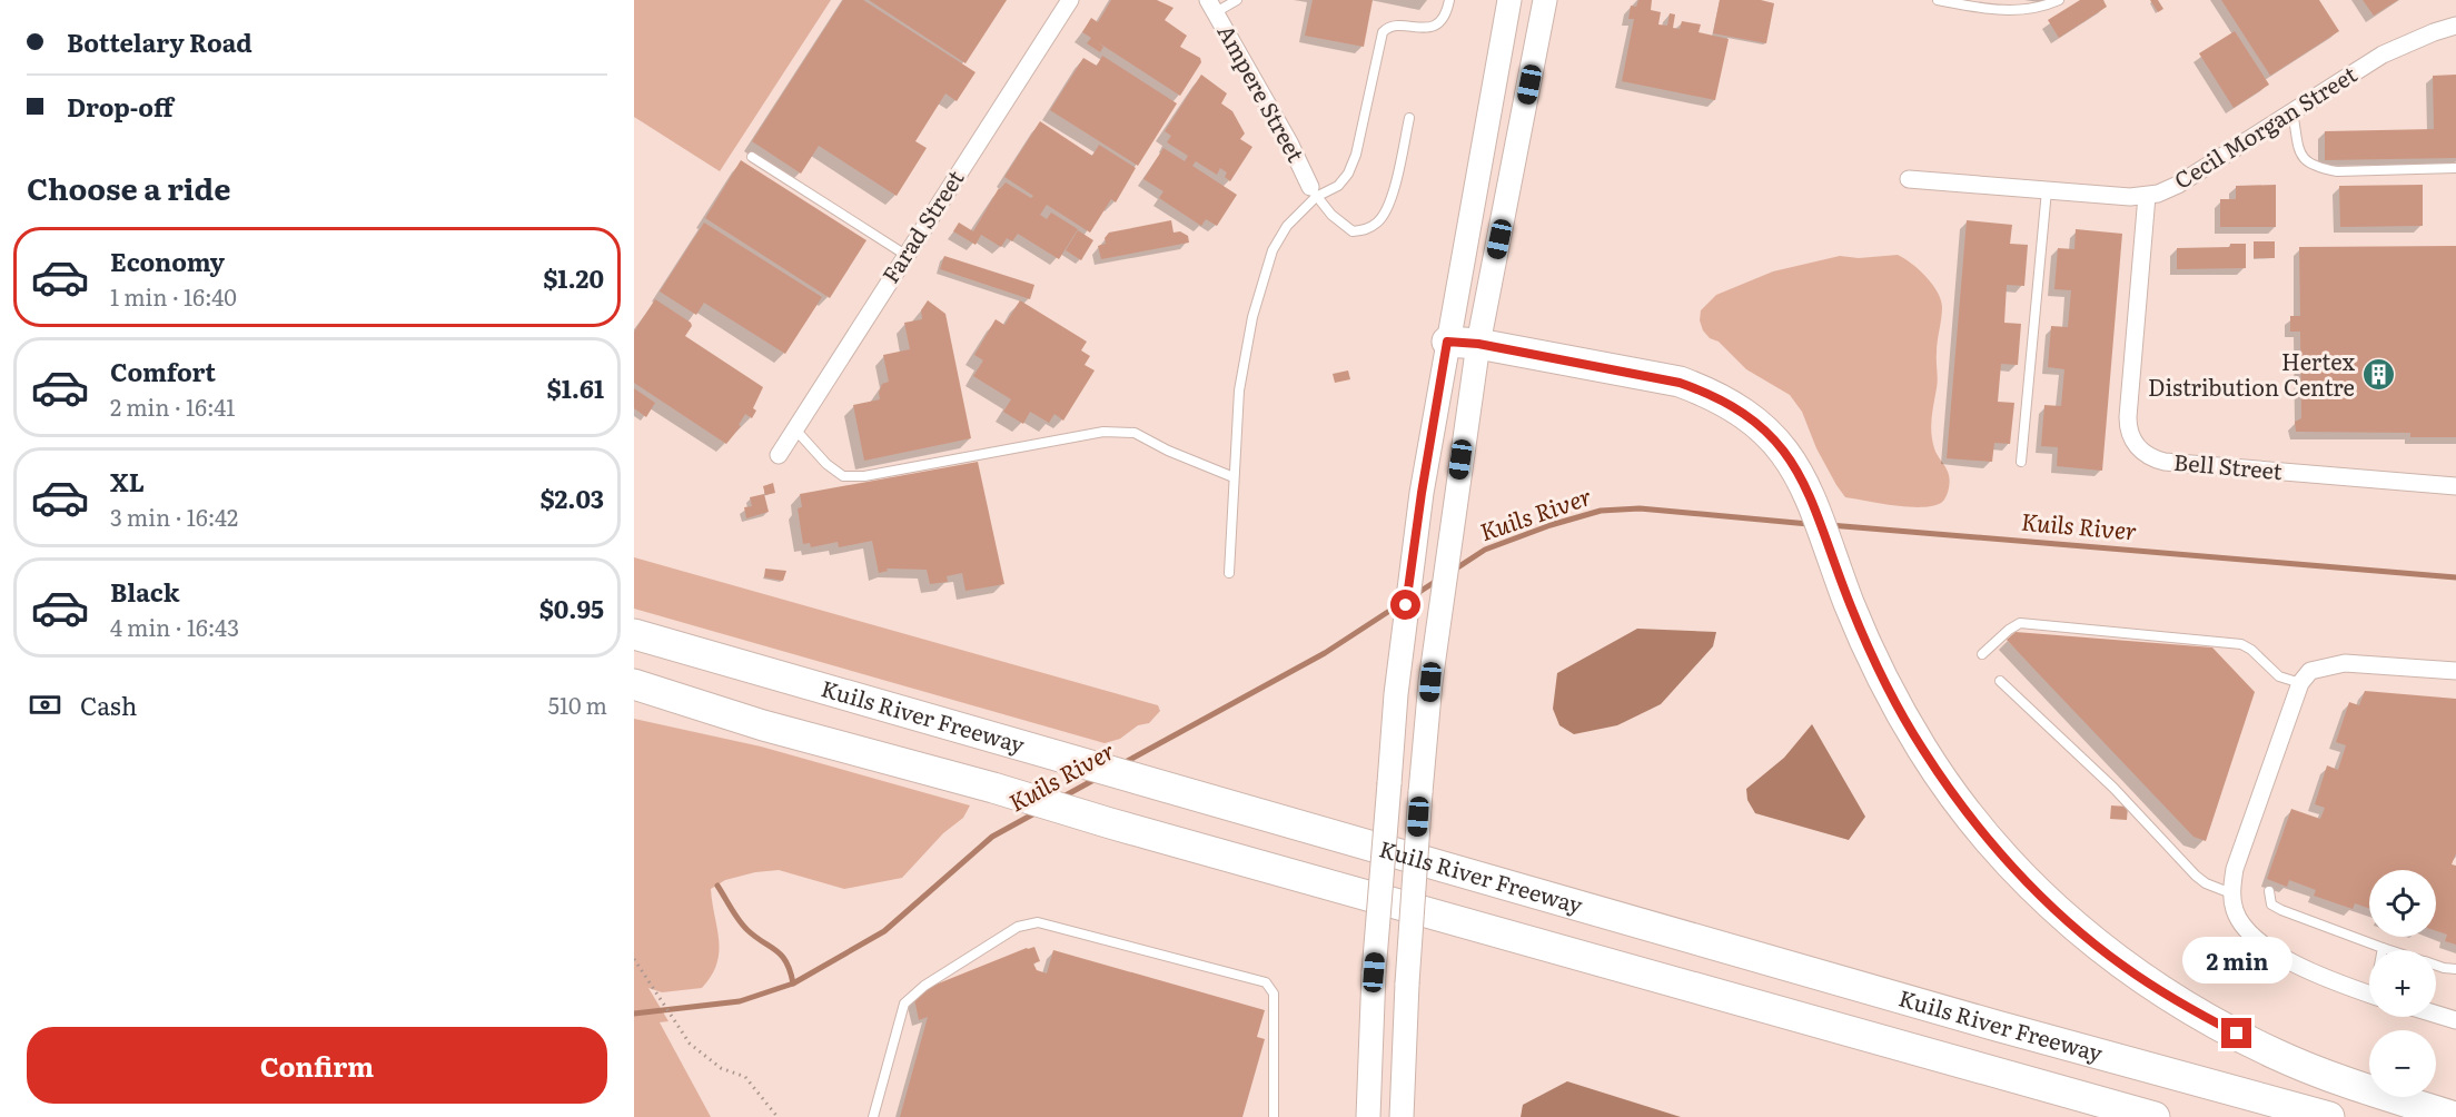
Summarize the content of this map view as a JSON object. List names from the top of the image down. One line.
{"streets":{"highway":["Kuils River Freeway"],"street":["Ampere Street","Cecil Morgan Street","Farad Street","Bell Street"]},"crossings":[["Cecil Morgan Street","Bell Street"]],"water":["Kuils River"],"places":{"building":["Hertex Distribution Centre"]},"page":{"banner":["Bottelary Road","Drop-off"],"heading":"Choose a ride","list":[{"name":"Economy","note":"1 min · 16:40","value":"$1.20"},{"name":"Comfort","note":"2 min · 16:41","value":"$1.61"},{"name":"XL","note":"3 min · 16:42","value":"$2.03"},{"name":"Black","note":"4 min · 16:43","value":"$0.95"}],"pay":["Cash","510 m"],"map_buttons":["+","−"],"bubble":"2 min","buttons":"Confirm"}}
